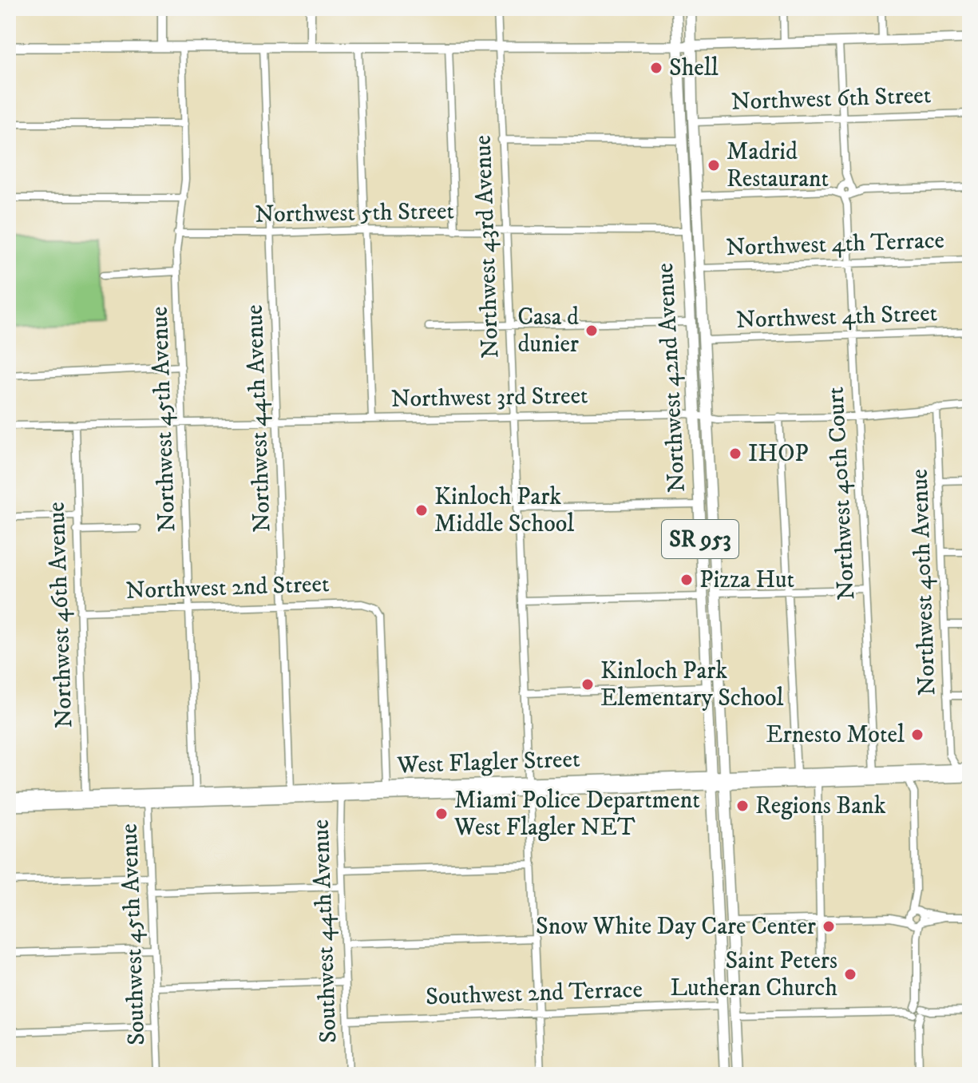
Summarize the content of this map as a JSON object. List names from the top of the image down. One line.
{"streets":{"main road":["Northwest 42nd Avenue","SR 953","West Flagler Street"],"street":["Northwest 6th Street","Northwest 5th Street","Northwest 4th Terrace","Northwest 43rd Avenue","Northwest 4th Street","Northwest 3rd Street","Northwest 44th Avenue","Northwest 45th Avenue","Northwest 40th Court","Northwest 40th Avenue","Northwest 2nd Street","Northwest 46th Avenue","Southwest 44th Avenue","Southwest 45th Avenue","Southwest 2nd Terrace"]},"crossings":[["Northwest 6th Street","Northwest 42nd Avenue"],["Northwest 6th Street","Northwest 40th Court"],["Northwest 5th Street","Northwest 43rd Avenue"],["Northwest 5th Street","Northwest 42nd Avenue"],["Northwest 5th Street","Northwest 44th Avenue"],["Northwest 5th Street","Northwest 45th Avenue"],["Northwest 4th Terrace","Northwest 42nd Avenue"],["Northwest 4th Terrace","Northwest 40th Court"],["Northwest 43rd Avenue","Northwest 3rd Street"],["Northwest 43rd Avenue","West Flagler Street"],["Northwest 43rd Avenue","Southwest 2nd Terrace"],["Northwest 4th Street","Northwest 42nd Avenue"],["Northwest 4th Street","Northwest 40th Court"],["Northwest 42nd Avenue","Northwest 3rd Street"],["Northwest 42nd Avenue","SR 953"],["Northwest 42nd Avenue","West Flagler Street"],["Northwest 3rd Street","Northwest 44th Avenue"],["Northwest 3rd Street","Northwest 45th Avenue"],["Northwest 3rd Street","Northwest 40th Court"],["Northwest 3rd Street","Northwest 40th Avenue"],["Northwest 3rd Street","Northwest 46th Avenue"],["Northwest 44th Avenue","Northwest 2nd Street"],["Northwest 44th Avenue","West Flagler Street"],["Northwest 45th Avenue","Northwest 2nd Street"],["Northwest 45th Avenue","West Flagler Street"],["Northwest 40th Court","West Flagler Street"],["SR 953","West Flagler Street"],["SR 953","Southwest 2nd Terrace"],["Northwest 40th Avenue","West Flagler Street"],["Northwest 2nd Street","Northwest 46th Avenue"],["Northwest 2nd Street","West Flagler Street"],["Northwest 46th Avenue","West Flagler Street"],["West Flagler Street","Southwest 44th Avenue"],["West Flagler Street","Southwest 45th Avenue"],["Southwest 44th Avenue","Southwest 2nd Terrace"]],"places":["Shell","Madrid Restaurant","Casa d dunier","IHOP","Kinloch Park Middle School","Pizza Hut","Kinloch Park Elementary School","Ernesto Motel","Regions Bank","Miami Police Department West Flagler NET","Snow White Day Care Center","Saint Peters Lutheran Church"]}
